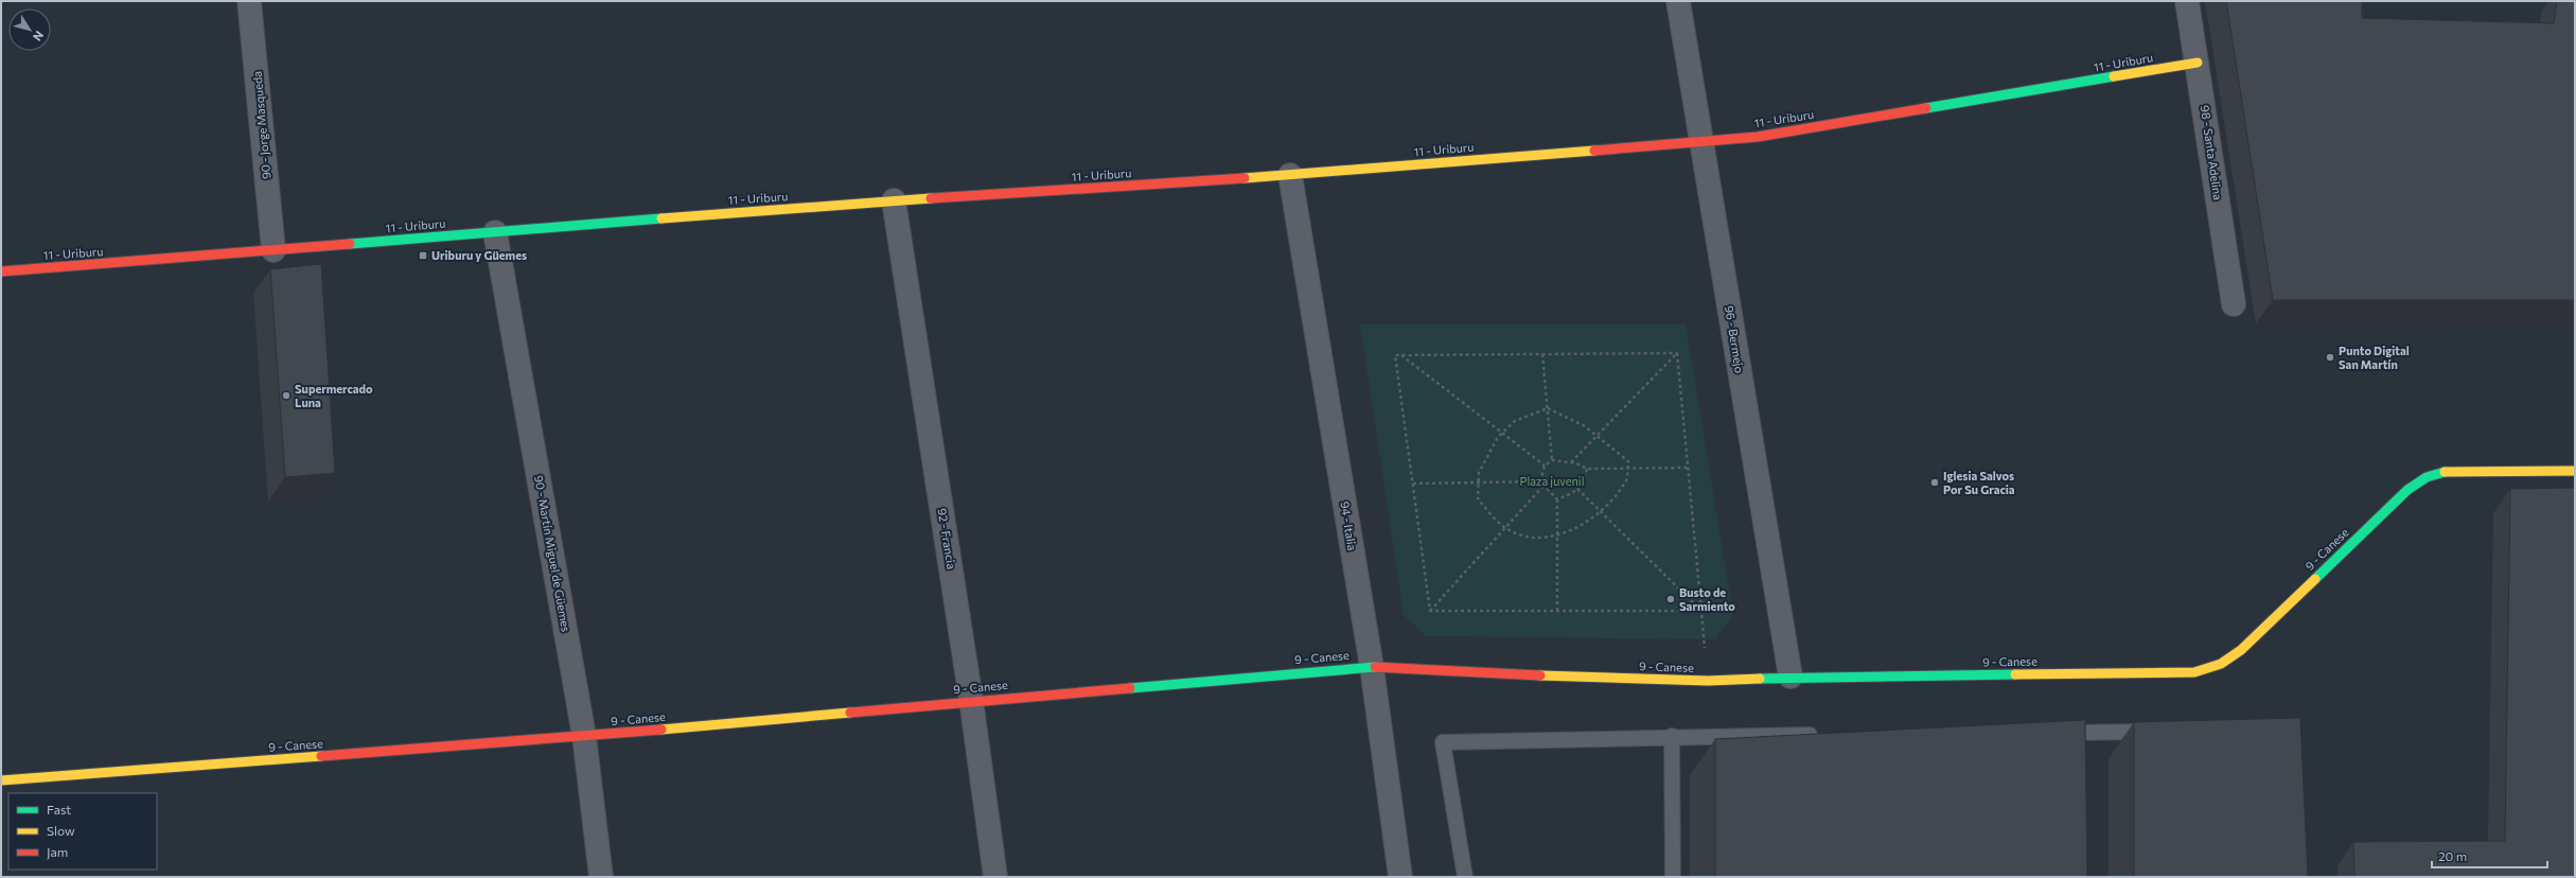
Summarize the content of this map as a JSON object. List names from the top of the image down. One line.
{"streets":{"street":["11 - Uriburu","90 - Jorge Masqueda","98 - Santa Adelina","96 - Bermejo","94 - Italia","92 - Francia","9 - Canese","90 - Martín Miguel de Güemes"]},"crossings":[["11 - Uriburu","90 - Jorge Masqueda"],["11 - Uriburu","98 - Santa Adelina"],["11 - Uriburu","96 - Bermejo"],["11 - Uriburu","94 - Italia"],["11 - Uriburu","92 - Francia"],["11 - Uriburu","90 - Martín Miguel de Güemes"],["96 - Bermejo","9 - Canese"],["94 - Italia","9 - Canese"],["92 - Francia","9 - Canese"],["9 - Canese","90 - Martín Miguel de Güemes"]],"parks":["Plaza juvenil"],"places":{"transit":["Uriburu y Güemes"],"other":["Punto Digital San Martín","Supermercado Luna","Iglesia Salvos Por Su Gracia","Busto de Sarmiento"]},"legend":["Fast","Slow","Jam"],"scale_bar":"20 m","north":"bottom right"}
